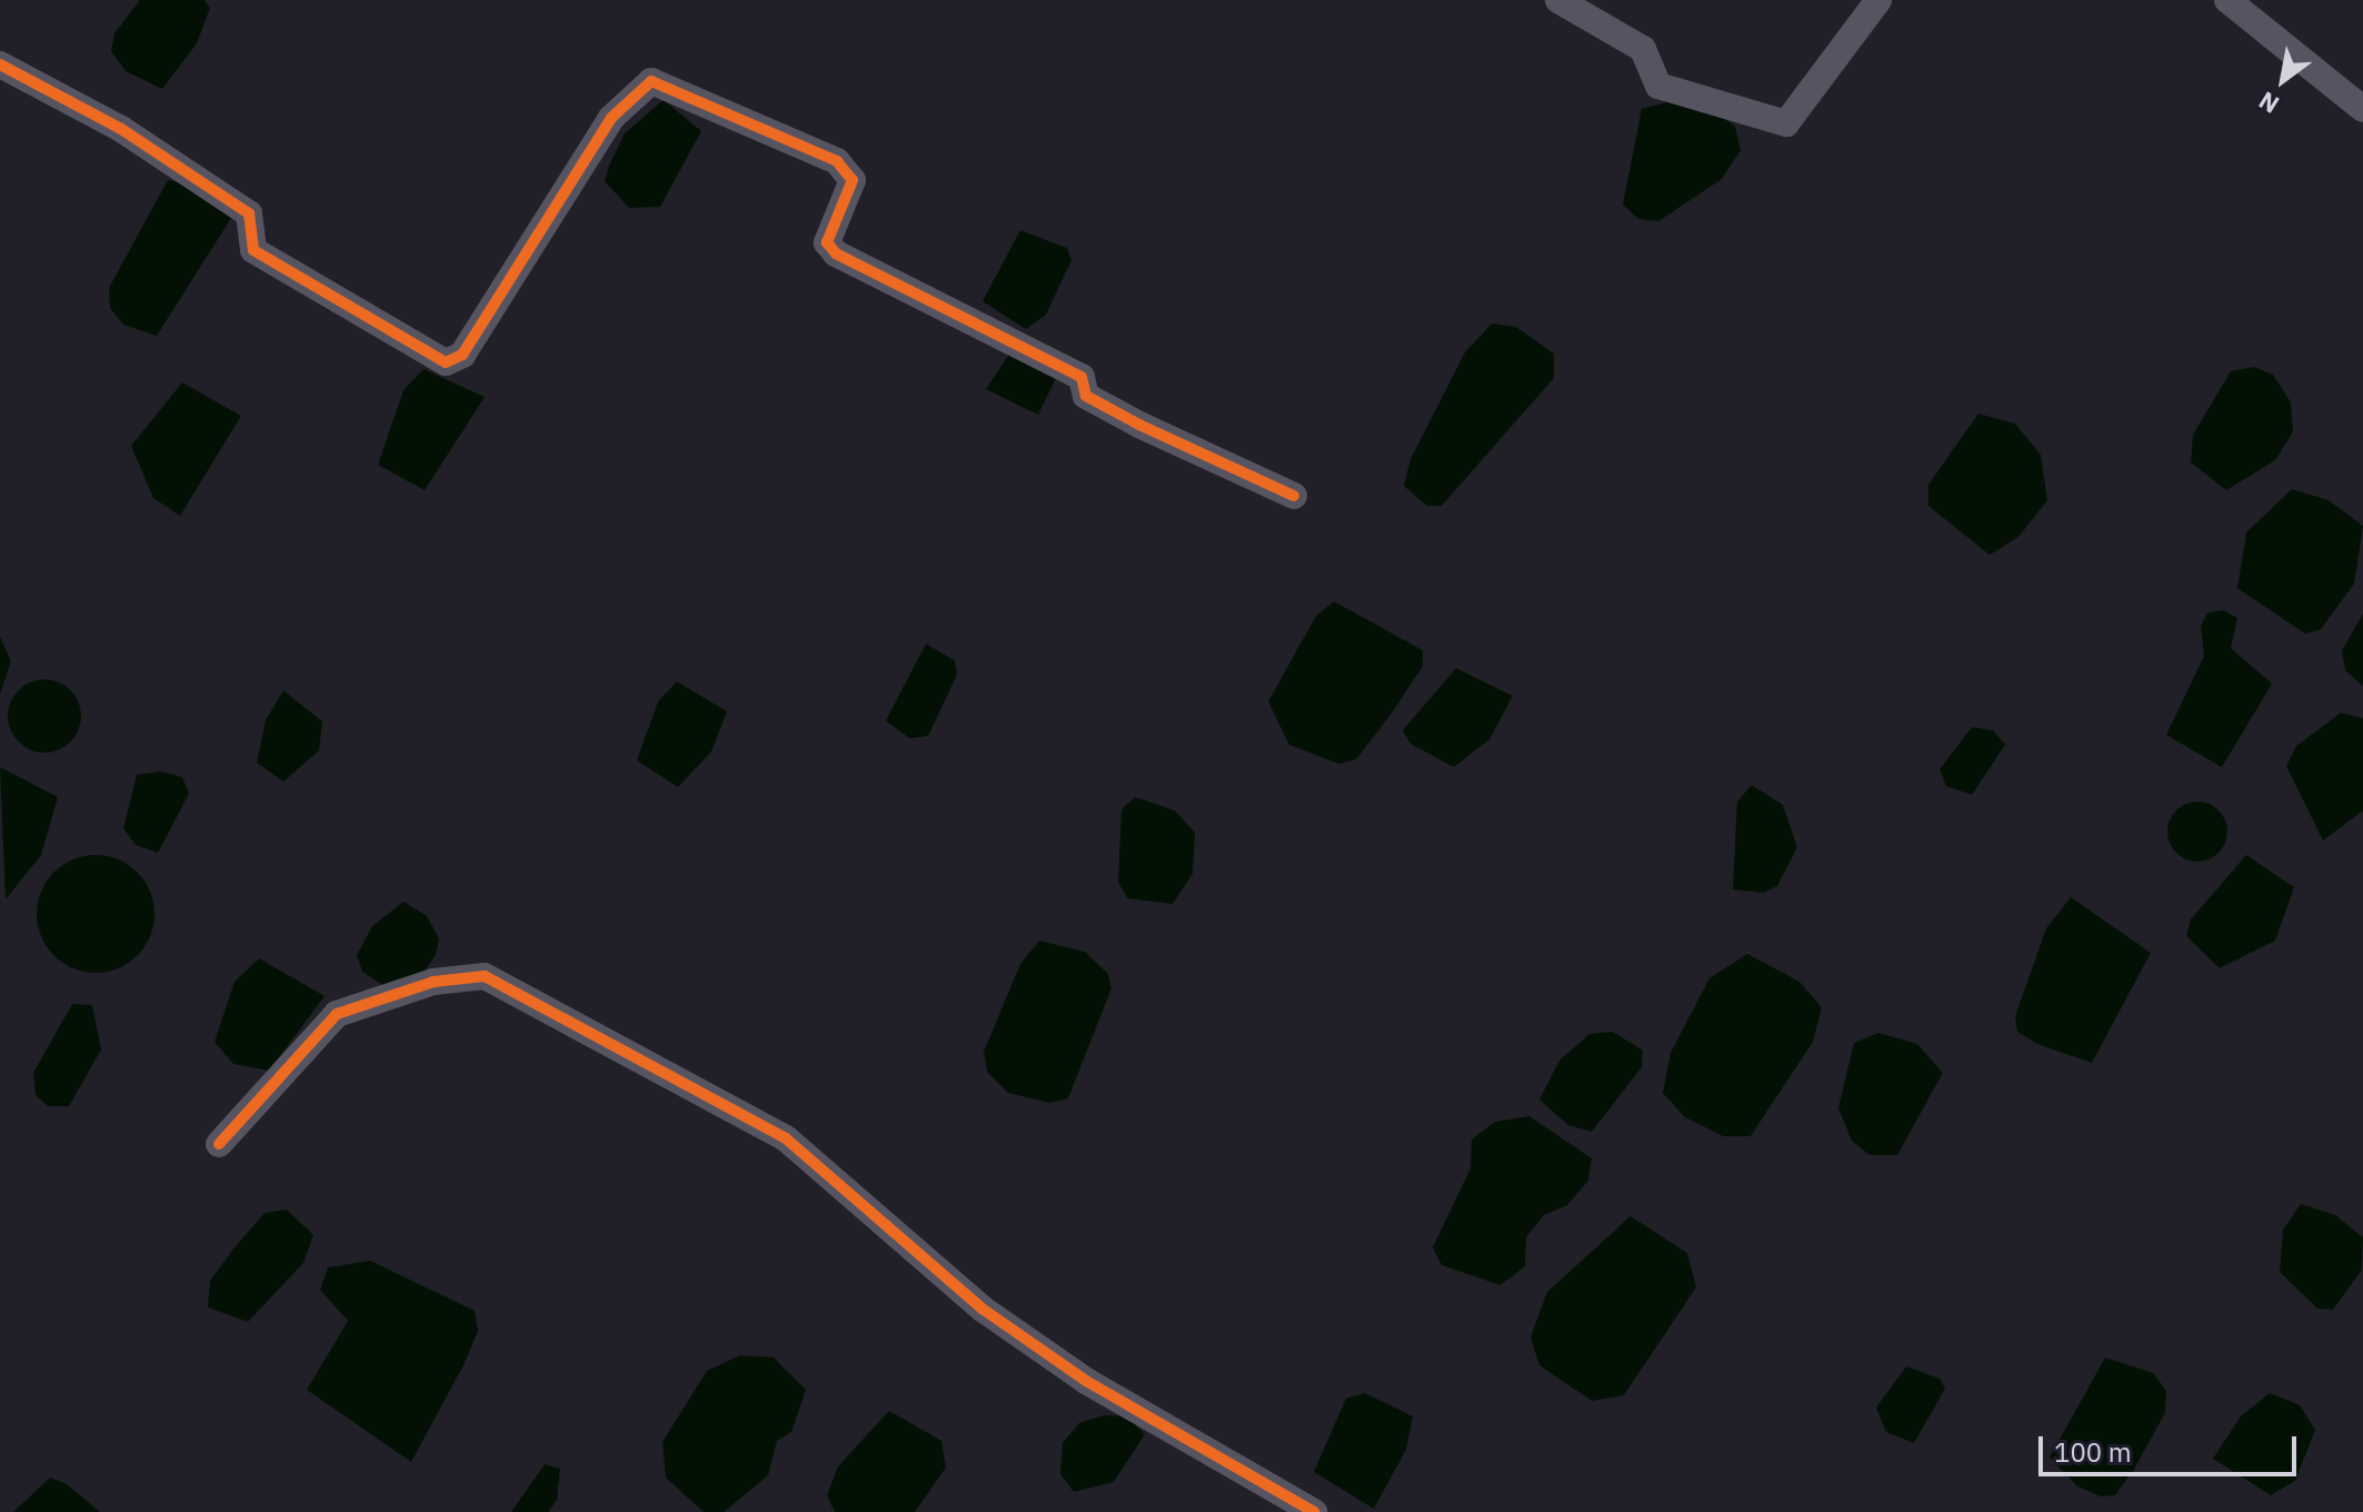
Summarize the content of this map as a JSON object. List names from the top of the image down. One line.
{"scale_bar":"100 m","north":"bottom left"}
